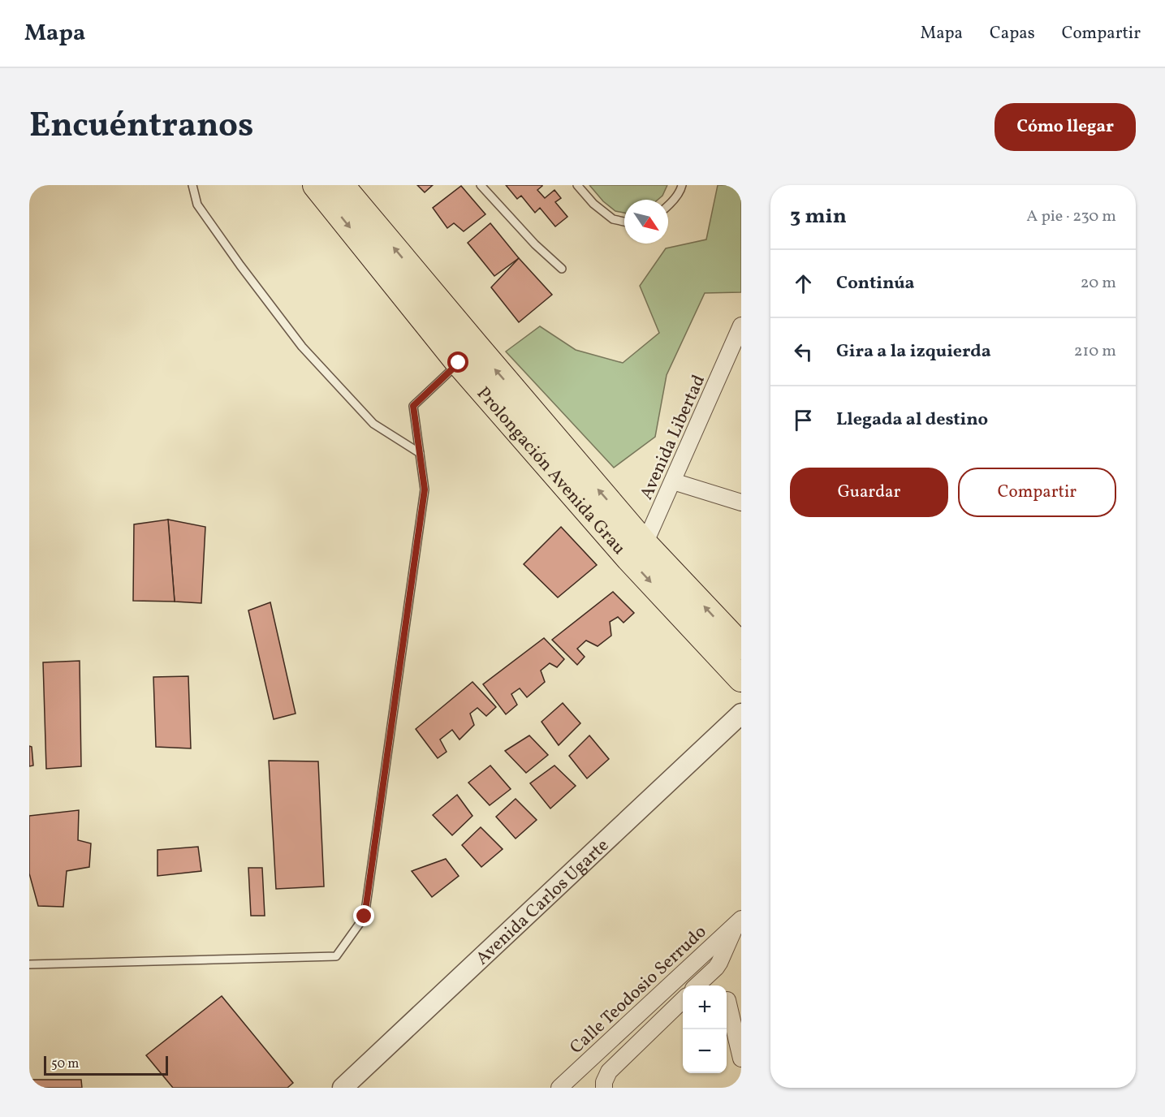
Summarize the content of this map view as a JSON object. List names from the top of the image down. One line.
{"streets":{"highway":["Prolongación Avenida Grau"],"street":["Avenida Libertad","Avenida Carlos Ugarte","Calle Teodosio Serrudo"]},"crossings":[["Avenida Libertad","Prolongación Avenida Grau"]],"scale_bar":"50 m","north":"bottom right","page":{"header":"Mapa","nav":["Mapa","Capas","Compartir"],"title":"Encuéntranos","buttons":["Cómo llegar",["Guardar","Compartir"]],"heading":["3 min","A pie · 230 m"],"list":[["Continúa","20 m"],["Gira a la izquierda","210 m"],"Llegada al destino"],"map_buttons":["+","−"],"scale":"50 m"}}
